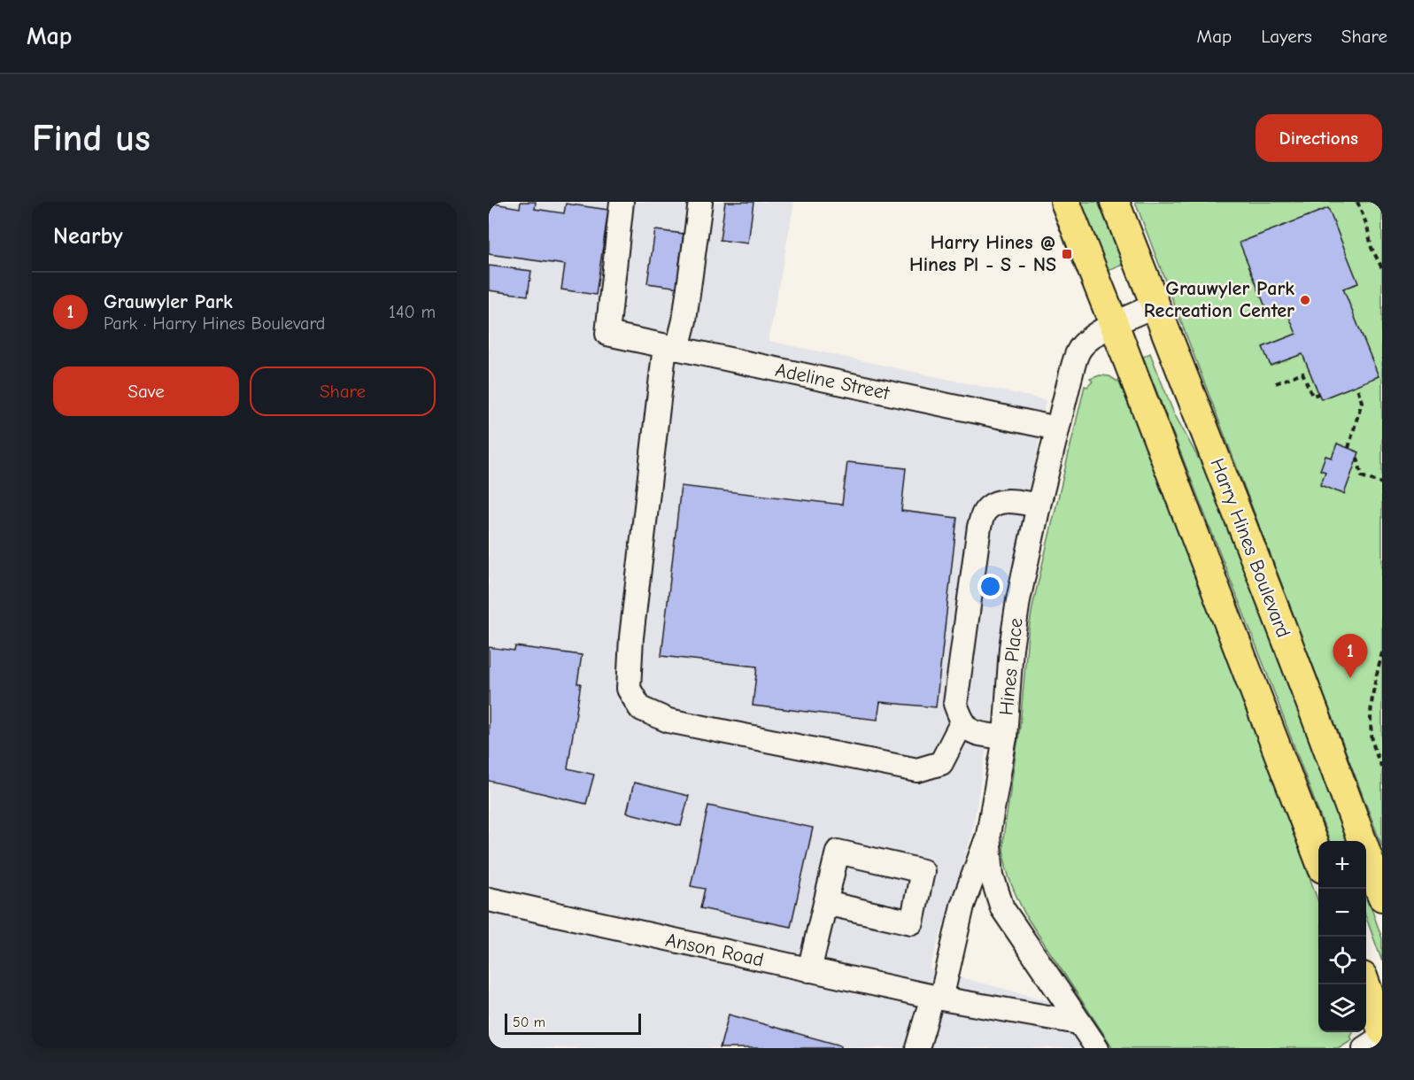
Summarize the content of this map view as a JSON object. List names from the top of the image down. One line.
{"streets":{"main road":["Harry Hines Boulevard"],"street":["Adeline Street","Hines Place","Anson Road"]},"crossings":[["Adeline Street","Hines Place"],["Harry Hines Boulevard","Hines Place"],["Hines Place","Anson Road"]],"places":{"transit":["Harry Hines @ Hines Pl - S - NS"],"other":["Grauwyler Park Recreation Center"]},"scale_bar":"50 m","page":{"header":"Map","nav":["Map","Layers","Share"],"buttons":["Directions",["Save","Share"]],"title":"Find us","heading":"Nearby","list":[{"mark":"1","name":"Grauwyler Park","note":"Park · Harry Hines Boulevard","value":"140 m"}],"pins":"1","map_buttons":["+","−"],"scale":"50 m"}}
